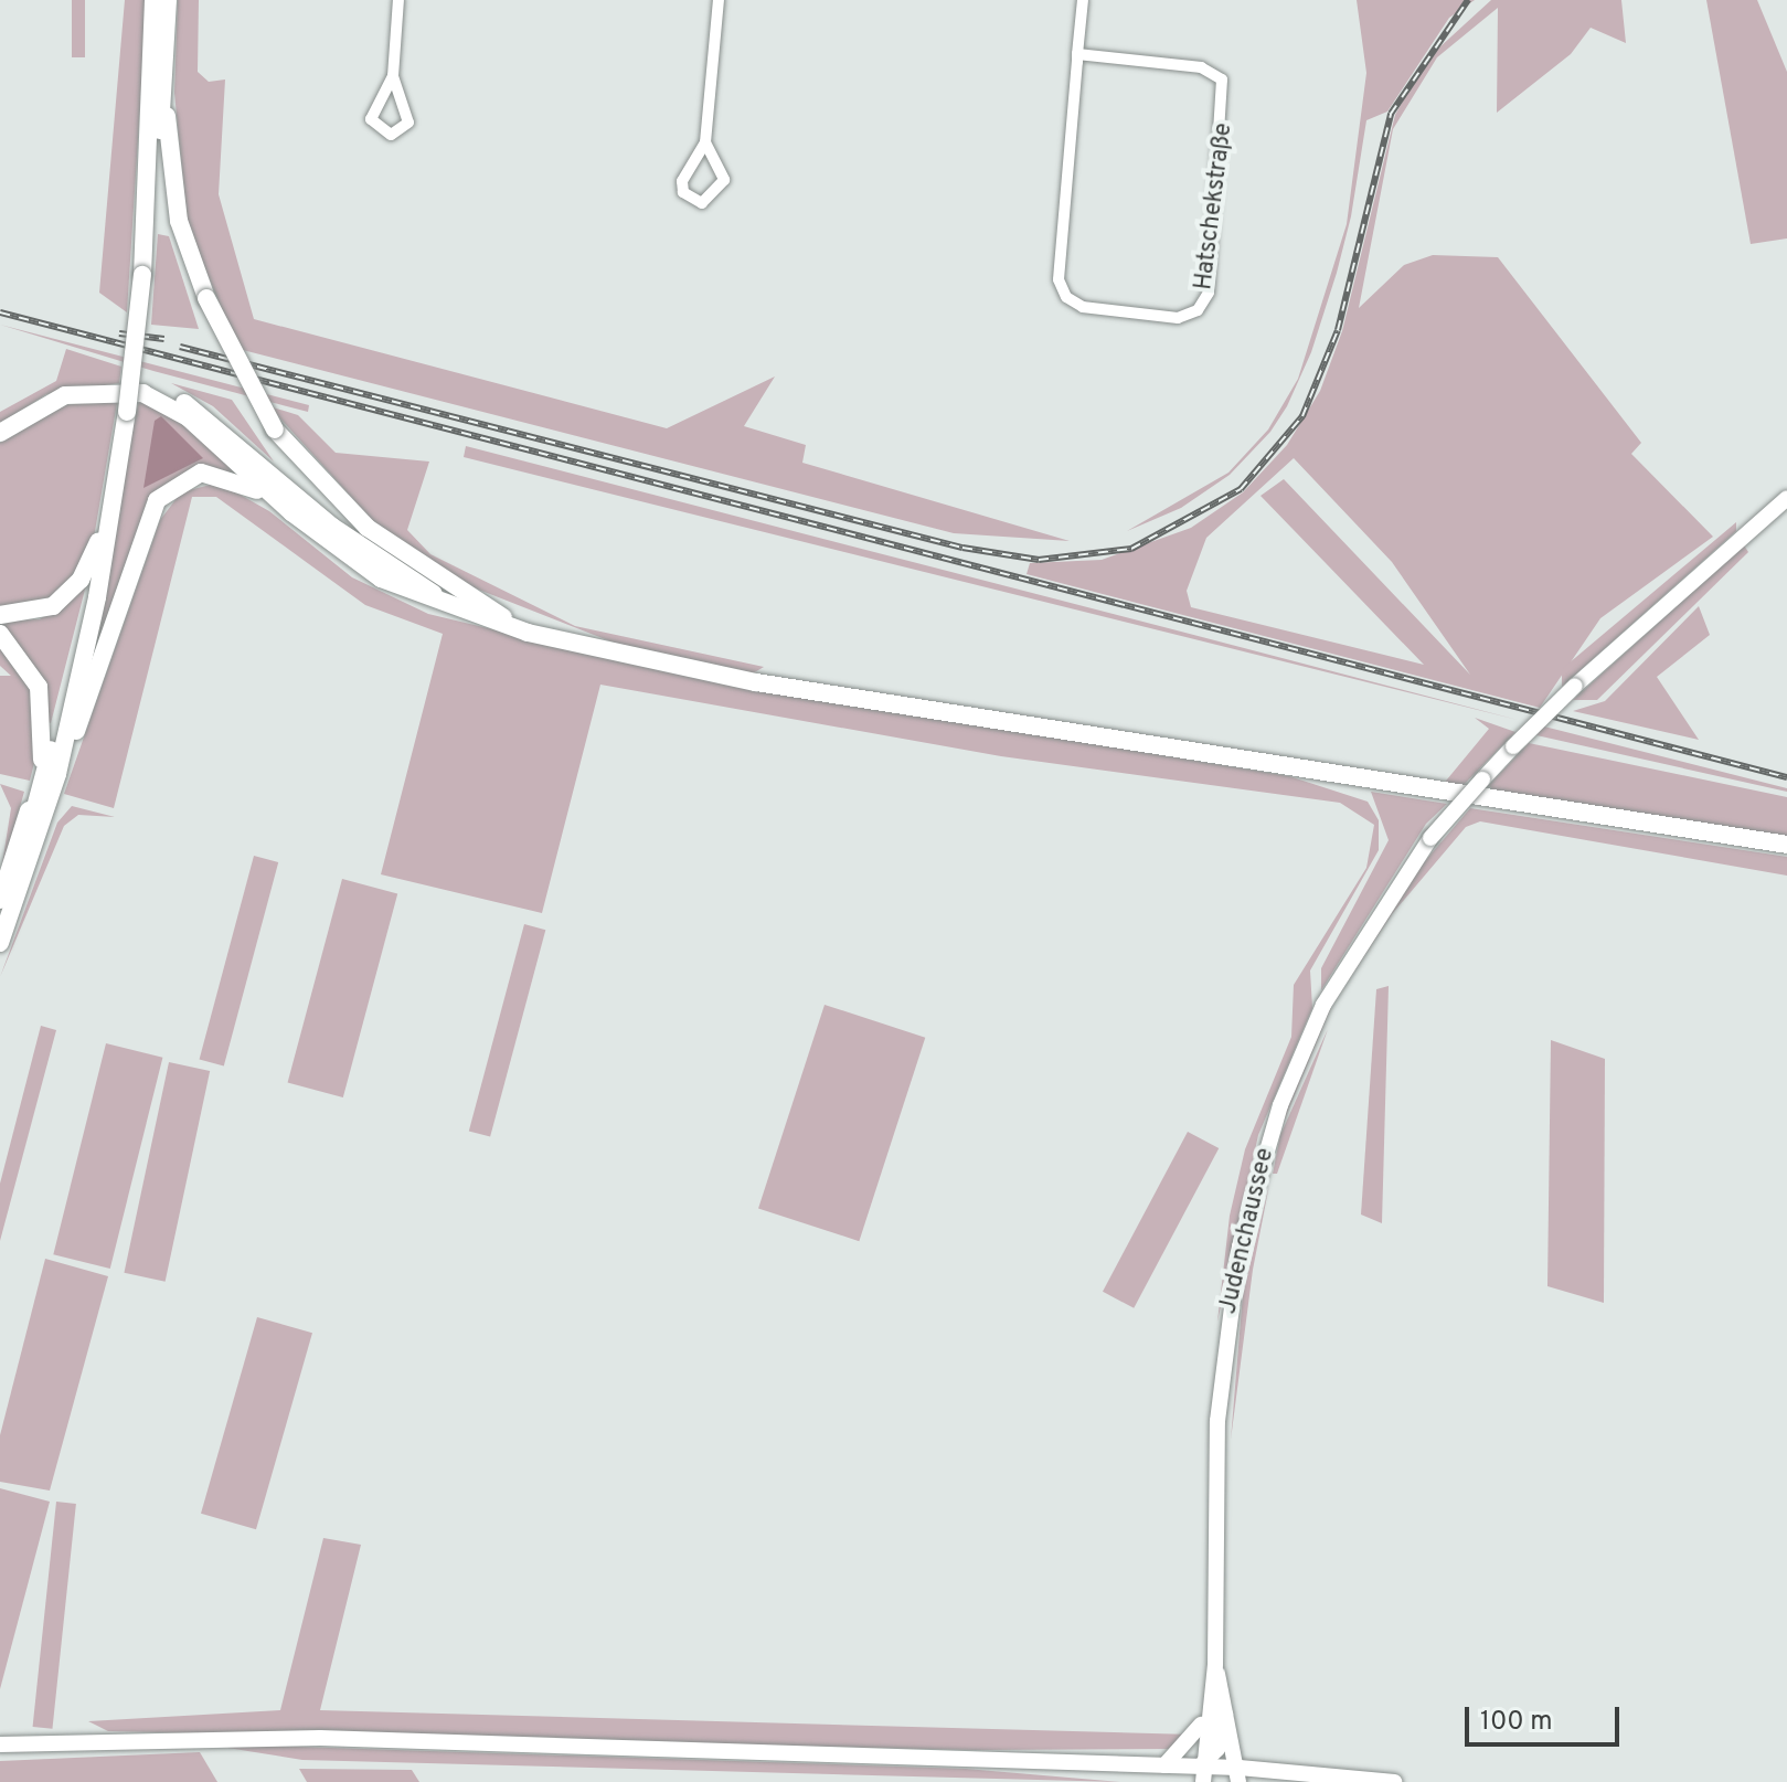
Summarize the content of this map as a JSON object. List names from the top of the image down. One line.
{"streets":{"main road":["Judenchaussee"],"street":["Hatschekstraße"]},"scale_bar":"100 m"}
